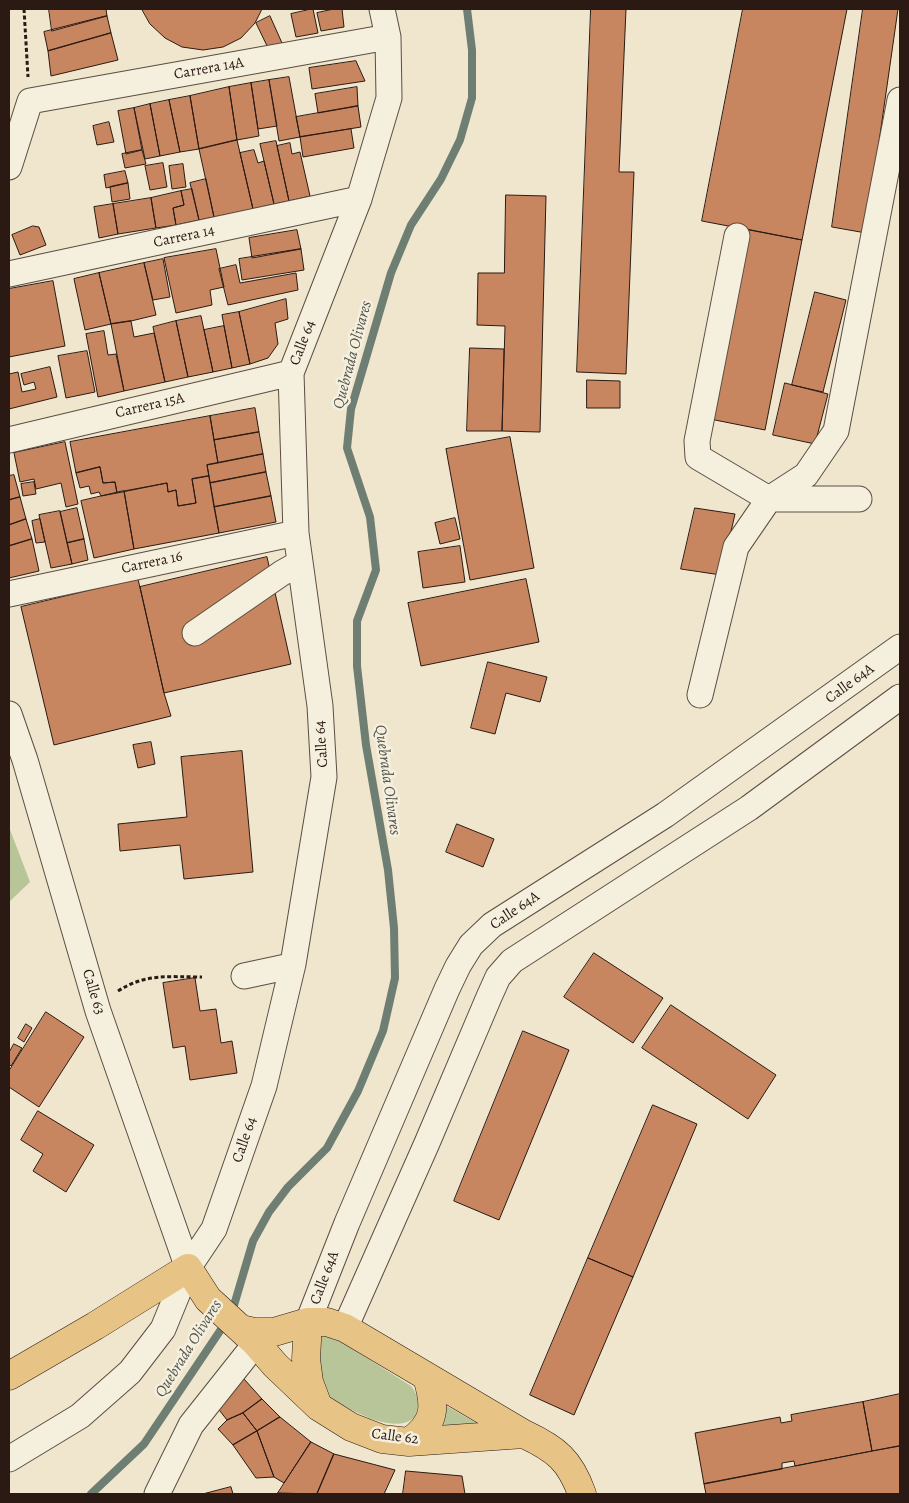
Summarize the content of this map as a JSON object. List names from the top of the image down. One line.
{"streets":{"main road":["Calle 64","Calle 62"],"street":["Carrera 14A","Carrera 14","Carrera 15A","Carrera 16","Calle 64A","Calle 63"]},"crossings":[["Carrera 14A","Calle 64"],["Carrera 14","Calle 64"],["Calle 64","Carrera 15A"],["Calle 64","Carrera 16"],["Calle 64","Calle 63"],["Calle 64","Calle 62"],["Calle 63","Calle 62"]],"water":["Quebrada Olivares"]}
